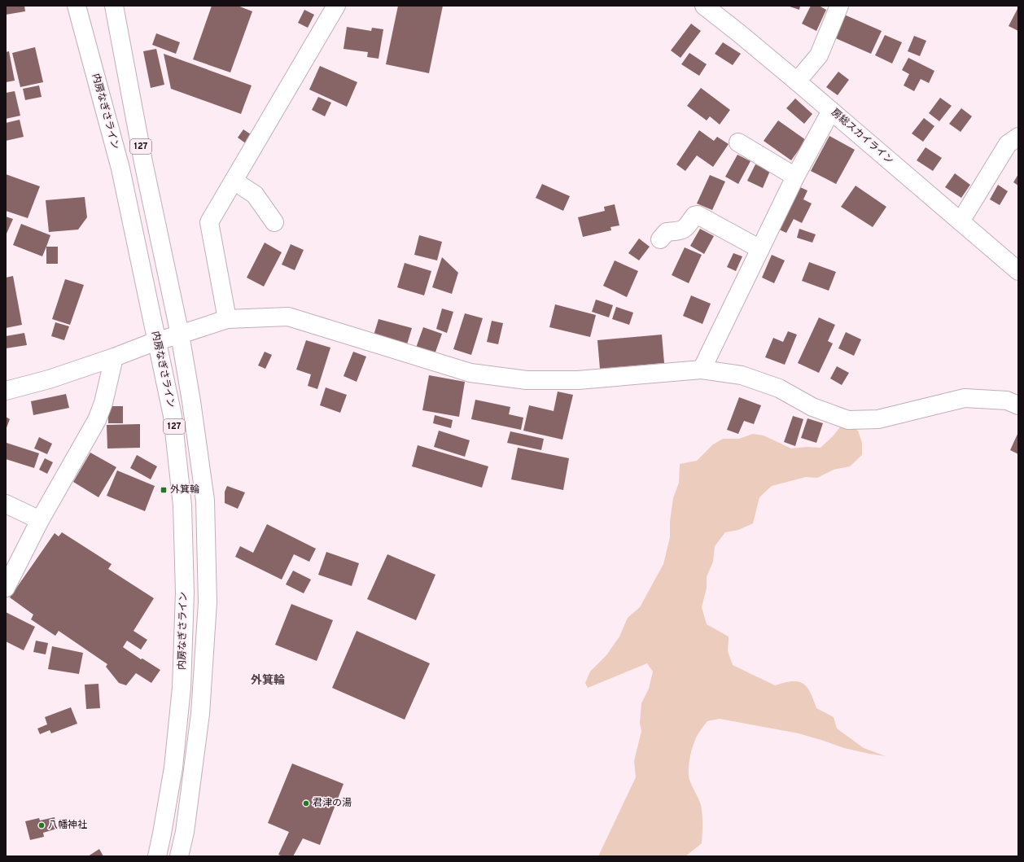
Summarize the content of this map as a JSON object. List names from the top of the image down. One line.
{"streets":{"main road":["内房なぎさライン","房総スカイライン","127"]},"districts":["外箕輪"],"places":{"transit":["外箕輪"],"other":["君津の湯","八幡神社"]}}
